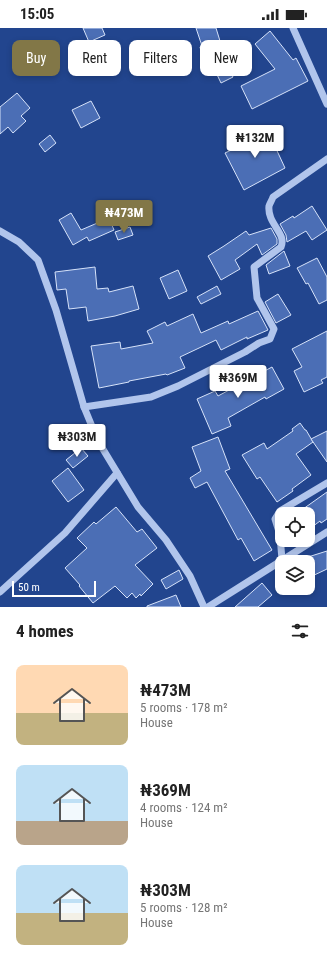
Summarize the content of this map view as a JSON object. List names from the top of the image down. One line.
{"scale_bar":"50 m","page":{"status":"15:05","chip":["Buy","Rent","Filters","New"],"price":["₦132M","₦473M","₦369M","₦303M"],"scale":"50 m","heading":"4 homes","list":[{"name":"₦473M","note":"5 rooms · 178 m² · House"},{"name":"₦369M","note":"4 rooms · 124 m² · House"},{"name":"₦303M","note":"5 rooms · 128 m² · House"}]}}
